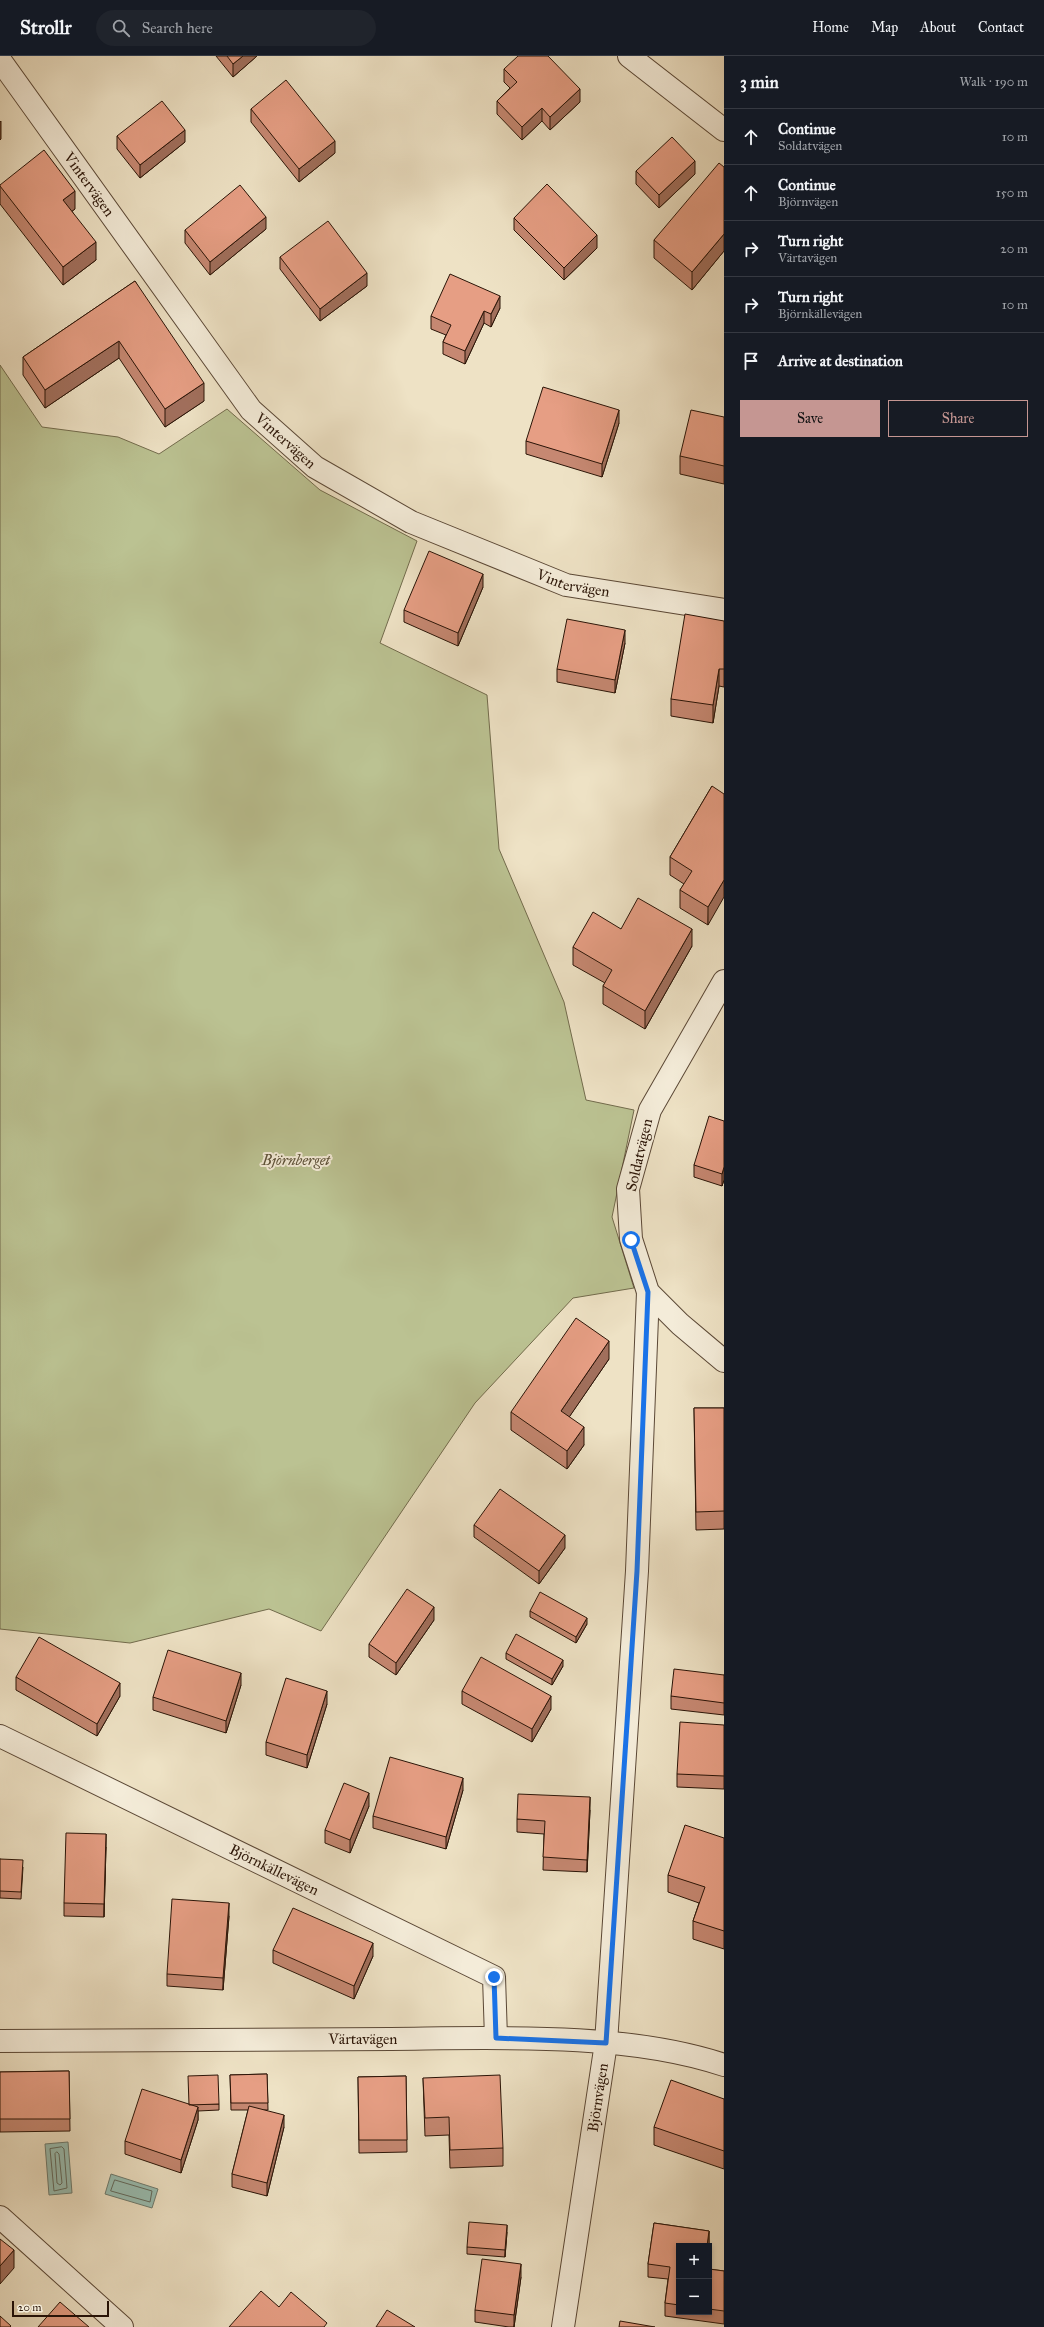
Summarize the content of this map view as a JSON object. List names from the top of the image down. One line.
{"streets":{"street":["Vintervägen","Soldatvägen","Björnkällevägen","Värtavägen","Björnvägen"]},"crossings":[["Soldatvägen","Björnvägen"],["Björnkällevägen","Värtavägen"],["Värtavägen","Björnvägen"]],"parks":["Björnberget"],"scale_bar":"20 m","page":{"header":"Strollr","search":"Search here","nav":["Home","Map","About","Contact"],"heading":["3 min","Walk · 190 m"],"list":[["Continue","Soldatvägen","10 m"],["Continue","Björnvägen","150 m"],["Turn right","Värtavägen","20 m"],["Turn right","Björnkällevägen","10 m"],"Arrive at destination"],"buttons":["Save","Share"],"map_buttons":["+","−"],"scale":"20 m"}}
